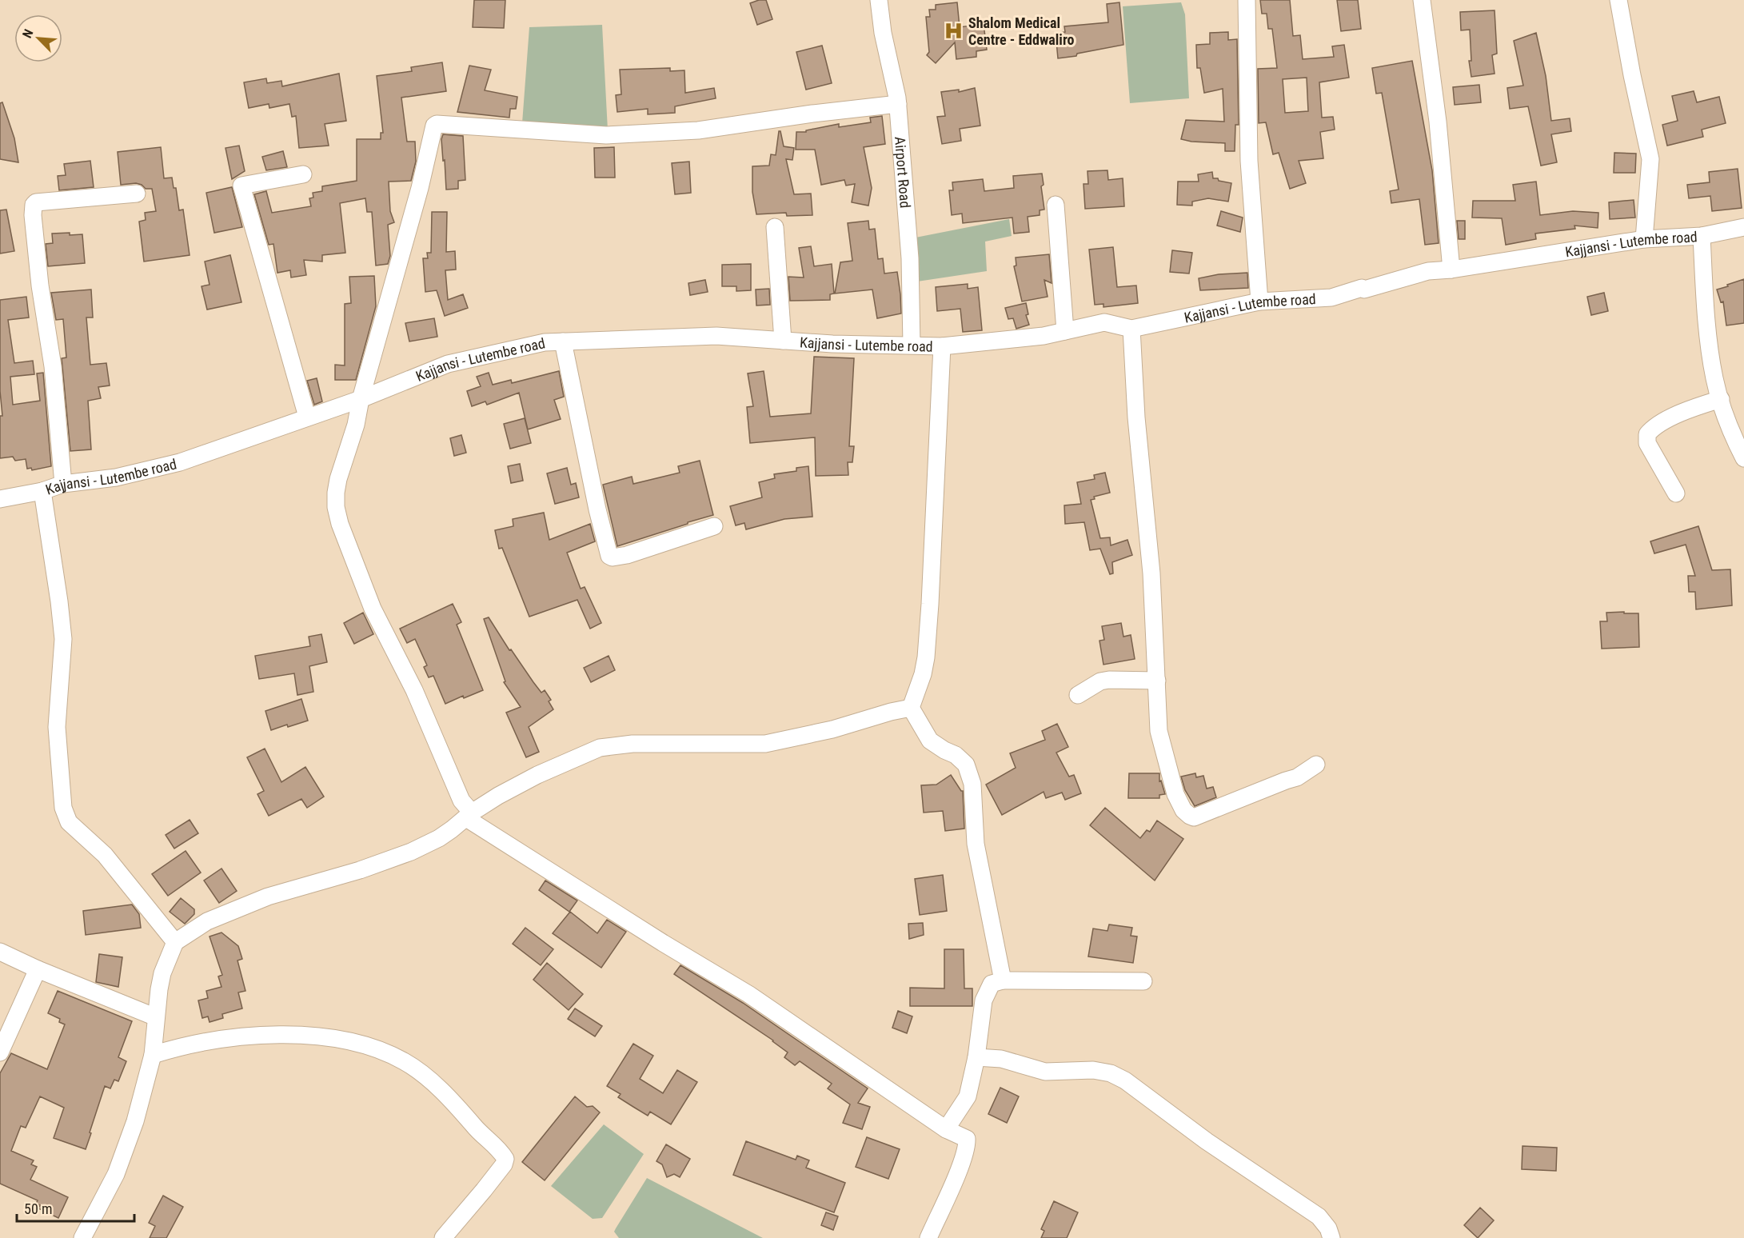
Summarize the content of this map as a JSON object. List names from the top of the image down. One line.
{"streets":{"street":["Airport Road","Kajjansi - Lutembe road"]},"crossings":[["Airport Road","Kajjansi - Lutembe road"]],"places":{"hospital":["Shalom Medical Centre - Eddwaliro"]},"scale_bar":"50 m","north":"top left"}
